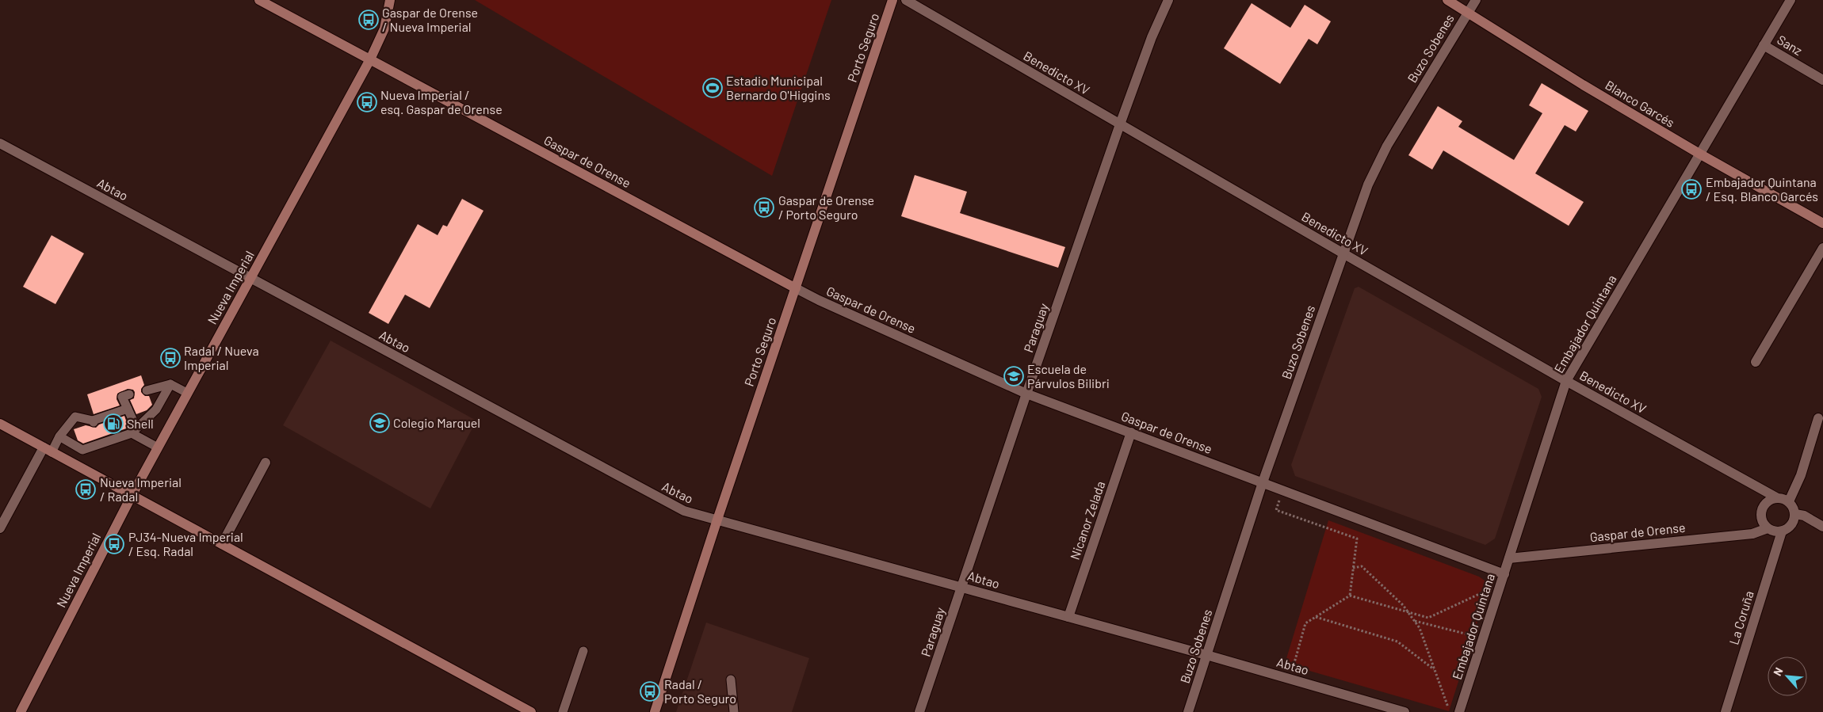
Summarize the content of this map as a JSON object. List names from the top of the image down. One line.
{"streets":{"street":["Sanz","Porto Seguro","Buzo Sobenes","Benedicto XV","Blanco Garcés","Gaspar de Orense","Abtao","Nueva Imperial","Embajador Quintana","Paraguay","Nicanor Zelada","La Coruña"]},"crossings":[["Sanz","Embajador Quintana"],["Porto Seguro","Gaspar de Orense"],["Porto Seguro","Abtao"],["Buzo Sobenes","Benedicto XV"],["Buzo Sobenes","Blanco Garcés"],["Buzo Sobenes","Gaspar de Orense"],["Buzo Sobenes","Abtao"],["Benedicto XV","Gaspar de Orense"],["Benedicto XV","Embajador Quintana"],["Benedicto XV","Paraguay"],["Benedicto XV","La Coruña"],["Blanco Garcés","Embajador Quintana"],["Gaspar de Orense","Nueva Imperial"],["Gaspar de Orense","Embajador Quintana"],["Gaspar de Orense","Paraguay"],["Gaspar de Orense","Nicanor Zelada"],["Gaspar de Orense","La Coruña"],["Abtao","Nueva Imperial"],["Abtao","Paraguay"],["Abtao","Nicanor Zelada"]],"places":{"bus stop":["Gaspar de Orense / Nueva Imperial","Nueva Imperial / esq. Gaspar de Orense","Embajador Quintana / Esq. Blanco Garcés","Gaspar de Orense / Porto Seguro","Radal / Nueva Imperial","Nueva Imperial / Radal","PJ34-Nueva Imperial / Esq. Radal","Radal / Porto Seguro"],"sports":["Estadio Municipal Bernardo O'Higgins"],"school or university":["Escuela de Párvulos Bilibri","Colegio Marquel"],"fuel station":["Shell"]},"north":"top left"}
